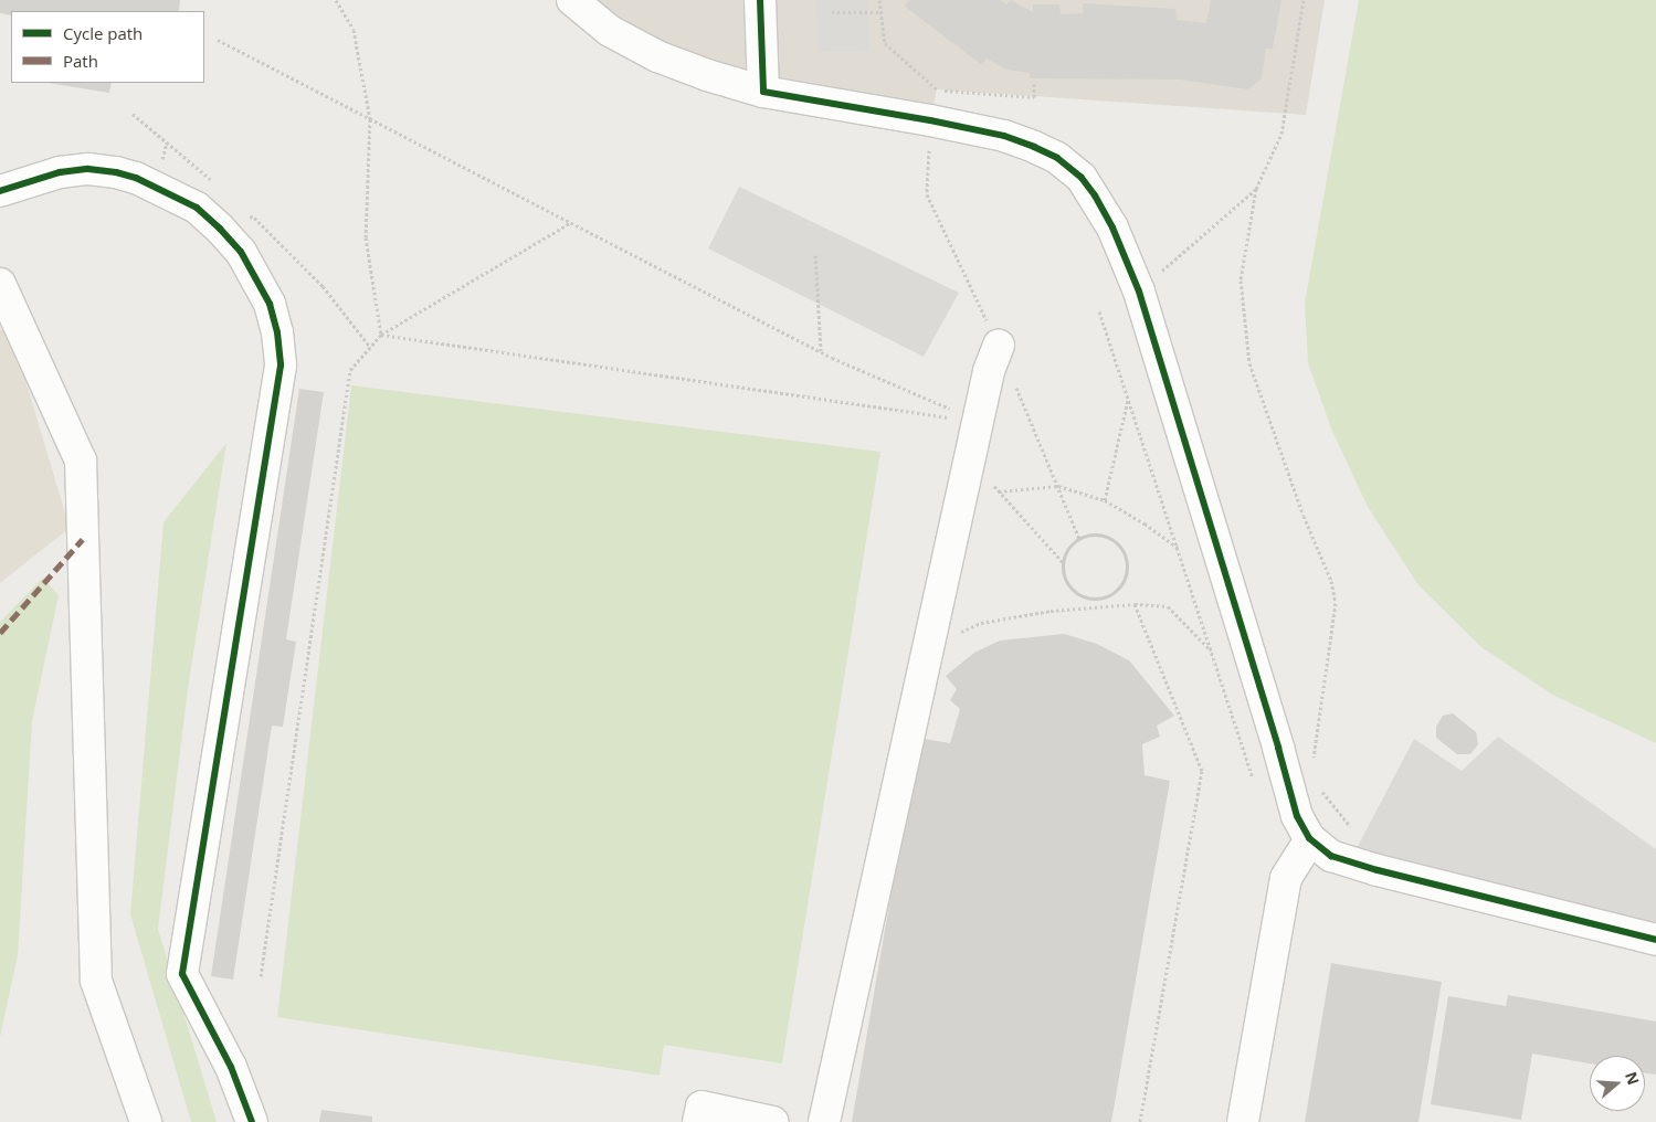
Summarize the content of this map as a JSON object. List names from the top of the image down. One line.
{"legend":["Cycle path","Path"],"north":"right"}
